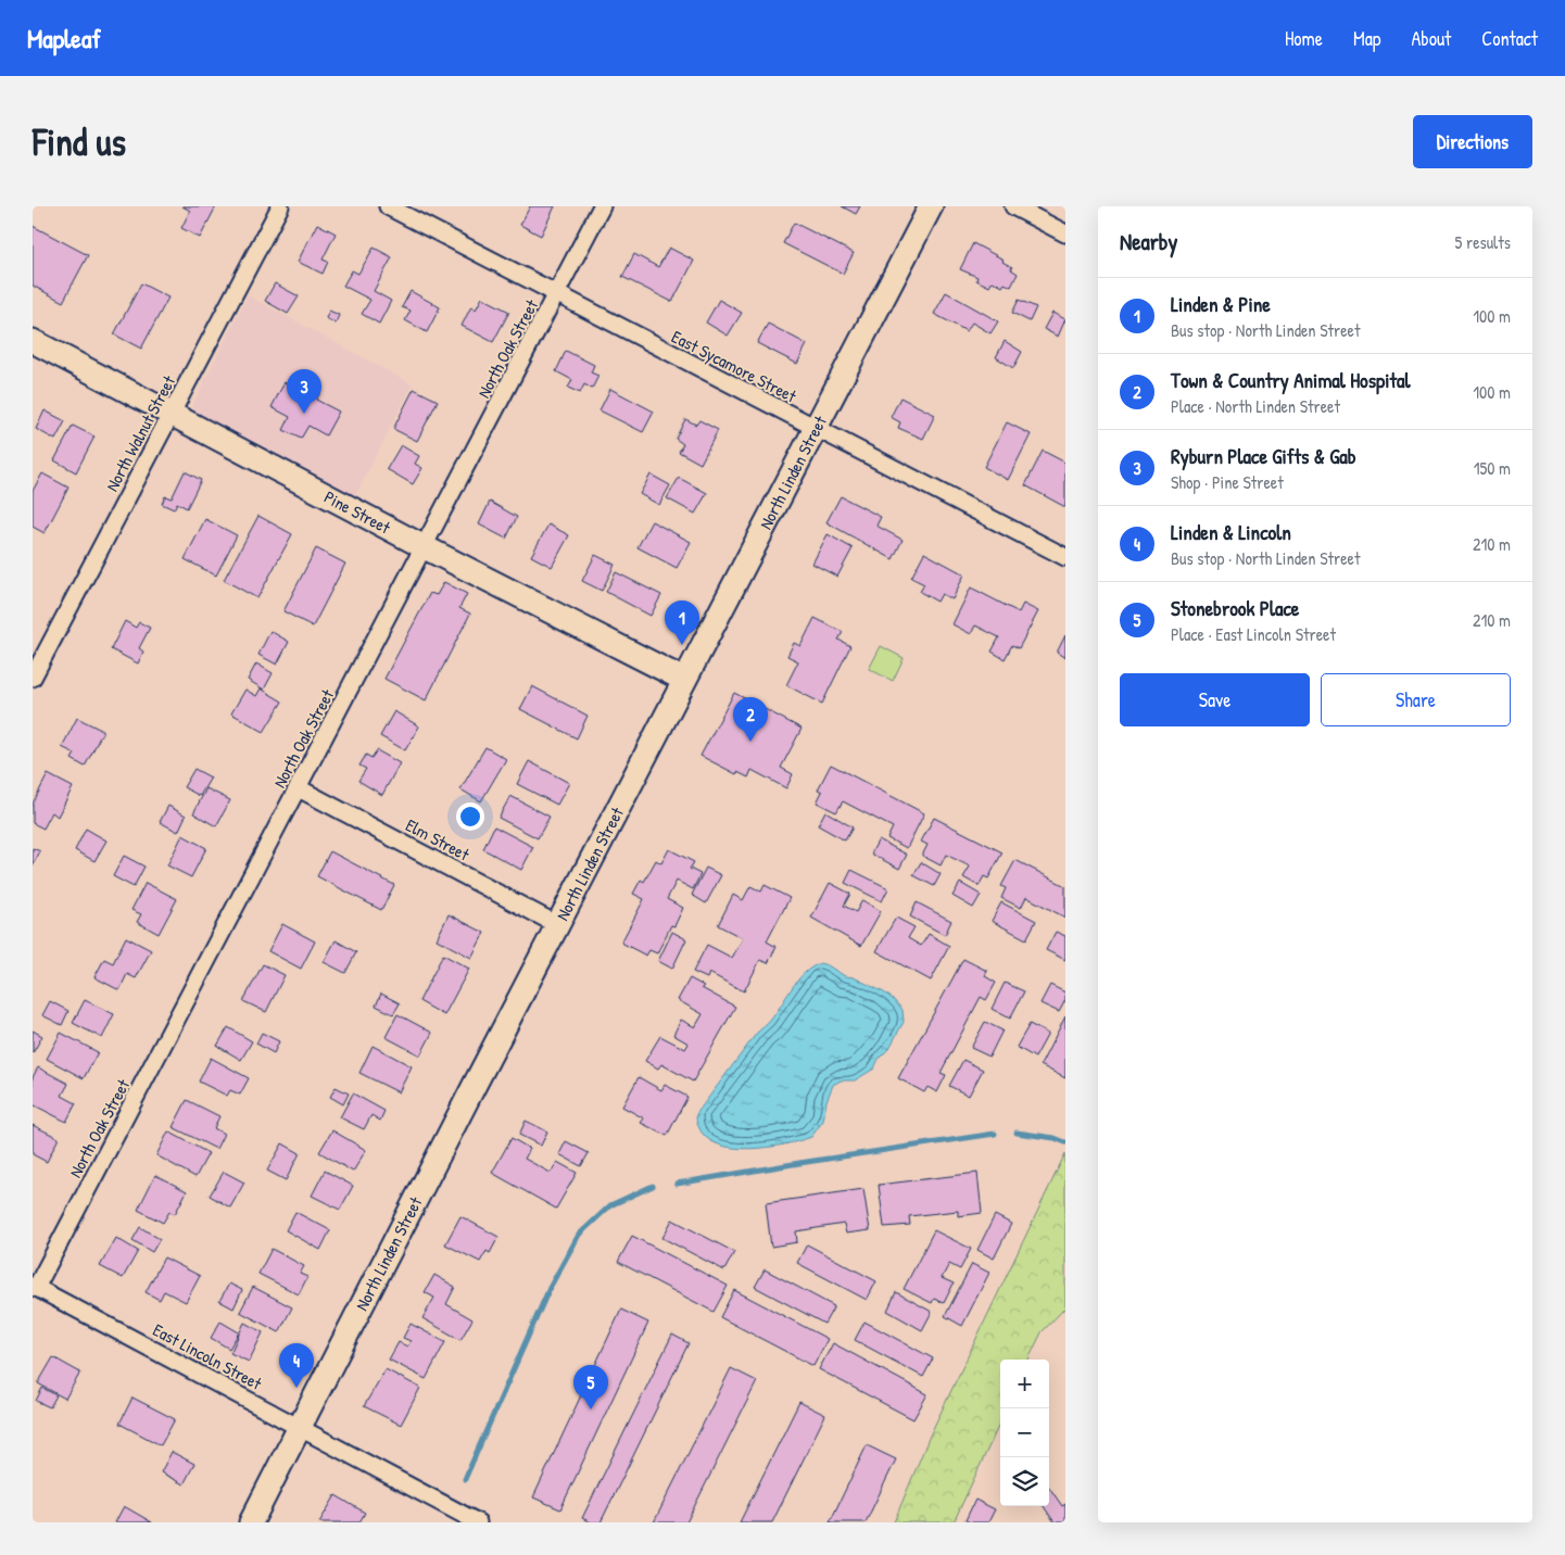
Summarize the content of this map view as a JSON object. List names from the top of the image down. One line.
{"streets":{"main road":["North Linden Street","Pine Street"],"street":["North Oak Street","East Sycamore Street","North Walnut Street","Elm Street","East Lincoln Street"]},"crossings":[["North Oak Street","East Sycamore Street"],["North Oak Street","Pine Street"],["North Oak Street","Elm Street"],["North Oak Street","East Lincoln Street"],["East Sycamore Street","North Linden Street"],["North Walnut Street","Pine Street"],["North Linden Street","Pine Street"],["North Linden Street","Elm Street"],["North Linden Street","East Lincoln Street"]],"page":{"header":"Mapleaf","nav":["Home","Map","About","Contact"],"buttons":["Directions",["Save","Share"]],"title":"Find us","heading":["Nearby","5 results"],"list":[{"mark":"1","name":"Linden & Pine","note":"Bus stop · North Linden Street","value":"100 m"},{"mark":"2","name":"Town & Country Animal Hospital","note":"Place · North Linden Street","value":"100 m"},{"mark":"3","name":"Ryburn Place Gifts & Gab","note":"Shop · Pine Street","value":"150 m"},{"mark":"4","name":"Linden & Lincoln","note":"Bus stop · North Linden Street","value":"210 m"},{"mark":"5","name":"Stonebrook Place","note":"Place · East Lincoln Street","value":"210 m"}],"pins":["3","1","2","4","5"],"map_buttons":["+","−"]}}
